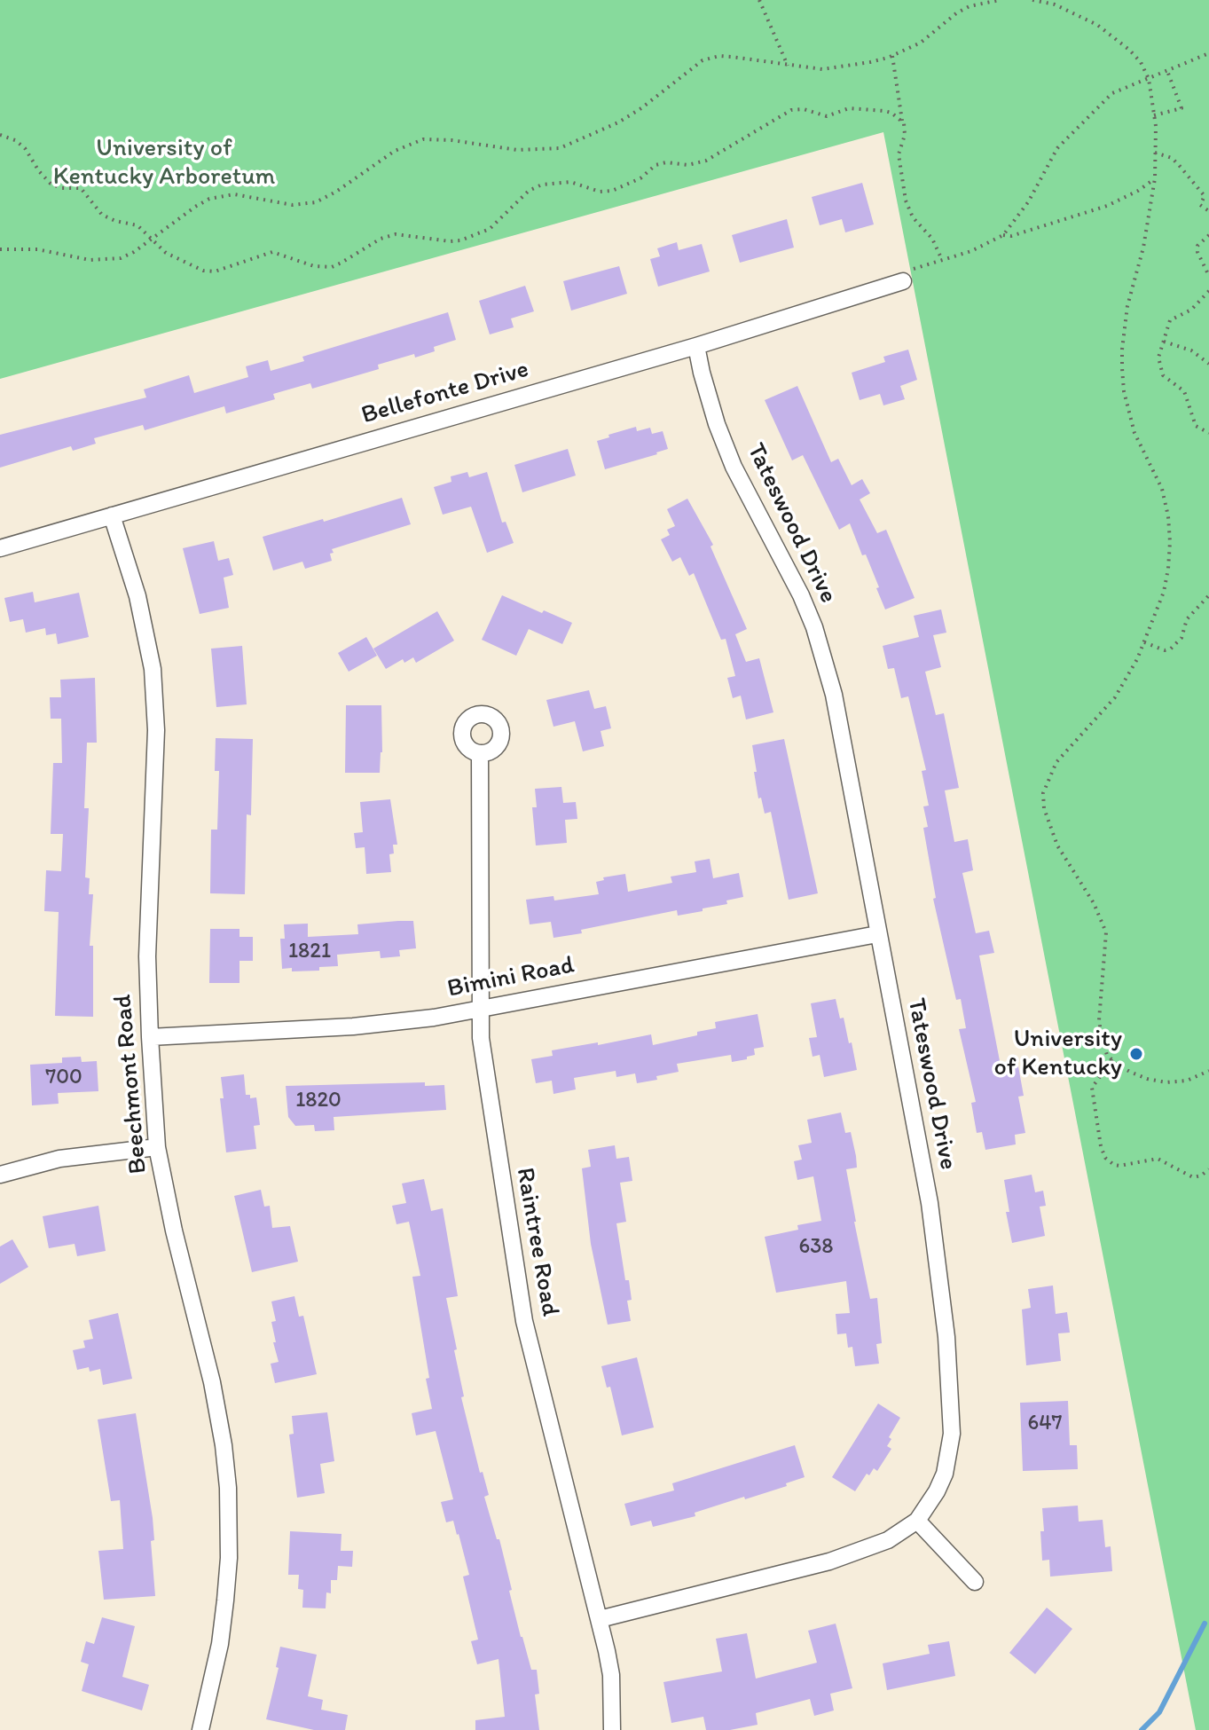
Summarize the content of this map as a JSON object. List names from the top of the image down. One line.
{"streets":{"street":["Bellefonte Drive","Tateswood Drive","Bimini Road","Beechmont Road","Raintree Road"]},"crossings":[["Bellefonte Drive","Tateswood Drive"],["Bellefonte Drive","Beechmont Road"],["Tateswood Drive","Bimini Road"],["Tateswood Drive","Raintree Road"],["Bimini Road","Beechmont Road"],["Bimini Road","Raintree Road"]],"parks":["University of Kentucky Arboretum"],"places":["University of Kentucky"],"house_numbers":["1821","700","1820","638","647"]}
